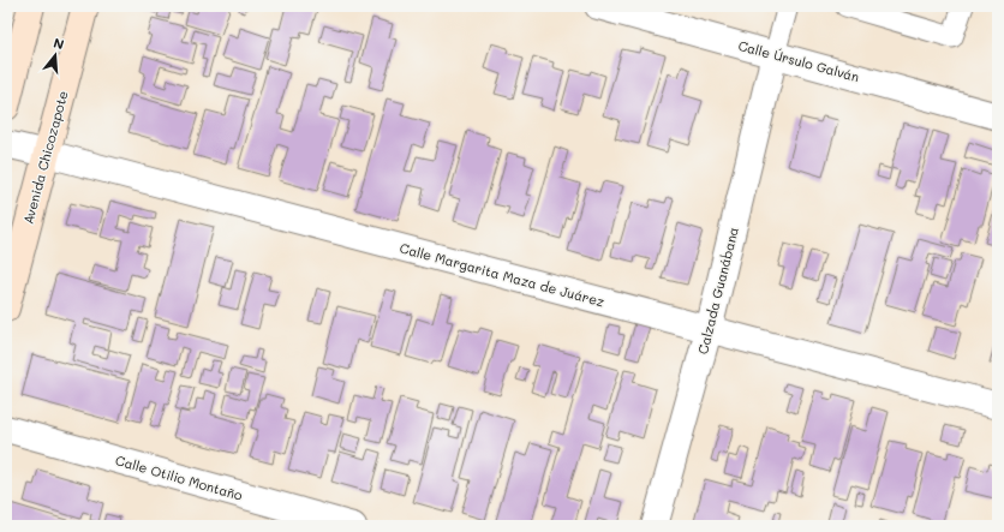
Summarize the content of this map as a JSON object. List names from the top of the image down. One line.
{"streets":{"main road":["Avenida Chicozapote"],"street":["Calle Úrsulo Galván","Calle Margarita Maza de Juárez","Calzada Guanábana","Calle Otilio Montaño"]},"crossings":[["Calle Úrsulo Galván","Calzada Guanábana"],["Avenida Chicozapote","Calle Margarita Maza de Juárez"],["Calle Margarita Maza de Juárez","Calzada Guanábana"]],"north":"top"}
